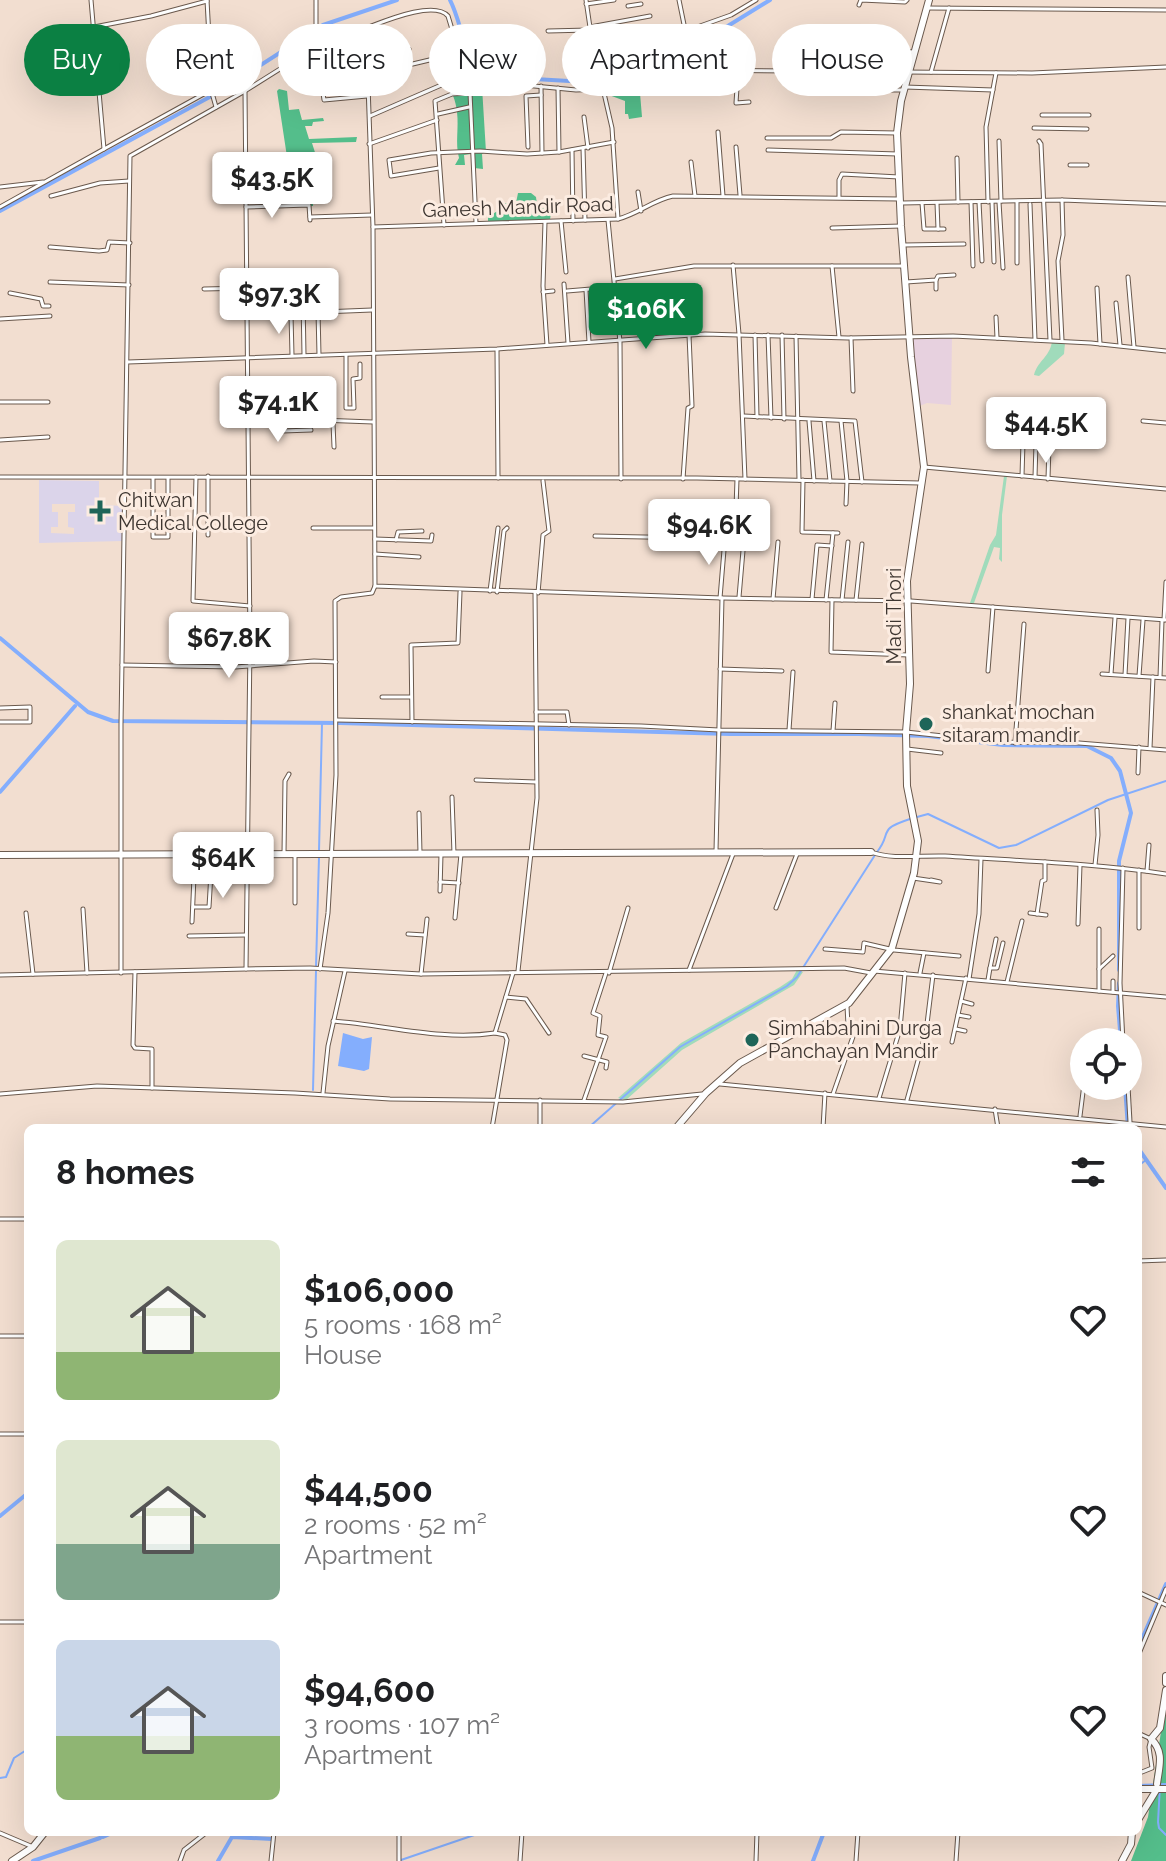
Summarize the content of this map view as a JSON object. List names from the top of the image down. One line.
{"streets":{"main road":["Madi Thori"],"street":["Ganesh Mandir Road"]},"crossings":[["Ganesh Mandir Road","Madi Thori"]],"places":{"health":["Chitwan Medical College"],"other":["shankat mochan sitaram mandir","Simhabahini Durga Panchayan Mandir"]},"page":{"chip":["Buy","Rent","Filters","New","Apartment","House"],"price":["$43.5K","$97.3K","$106K","$74.1K","$44.5K","$94.6K","$67.8K","$64K"],"heading":"8 homes","list":[{"name":"$106,000","note":"5 rooms · 168 m² · House"},{"name":"$44,500","note":"2 rooms · 52 m² · Apartment"},{"name":"$94,600","note":"3 rooms · 107 m² · Apartment"}]}}
